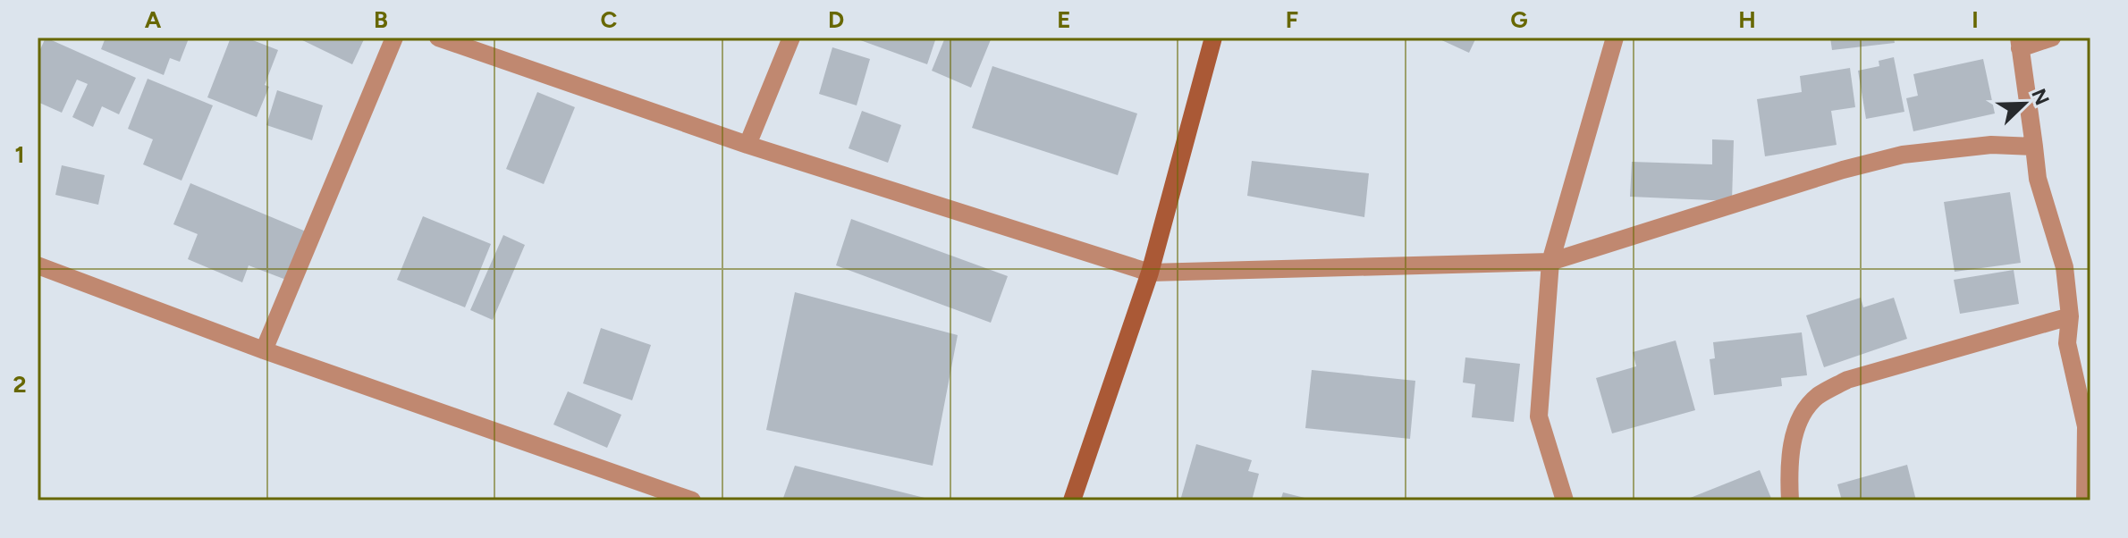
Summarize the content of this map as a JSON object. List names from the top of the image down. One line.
{"north":"top right","grid":{"columns":["A","B","C","D","E","F","G","H","I"],"rows":["1","2"]}}
